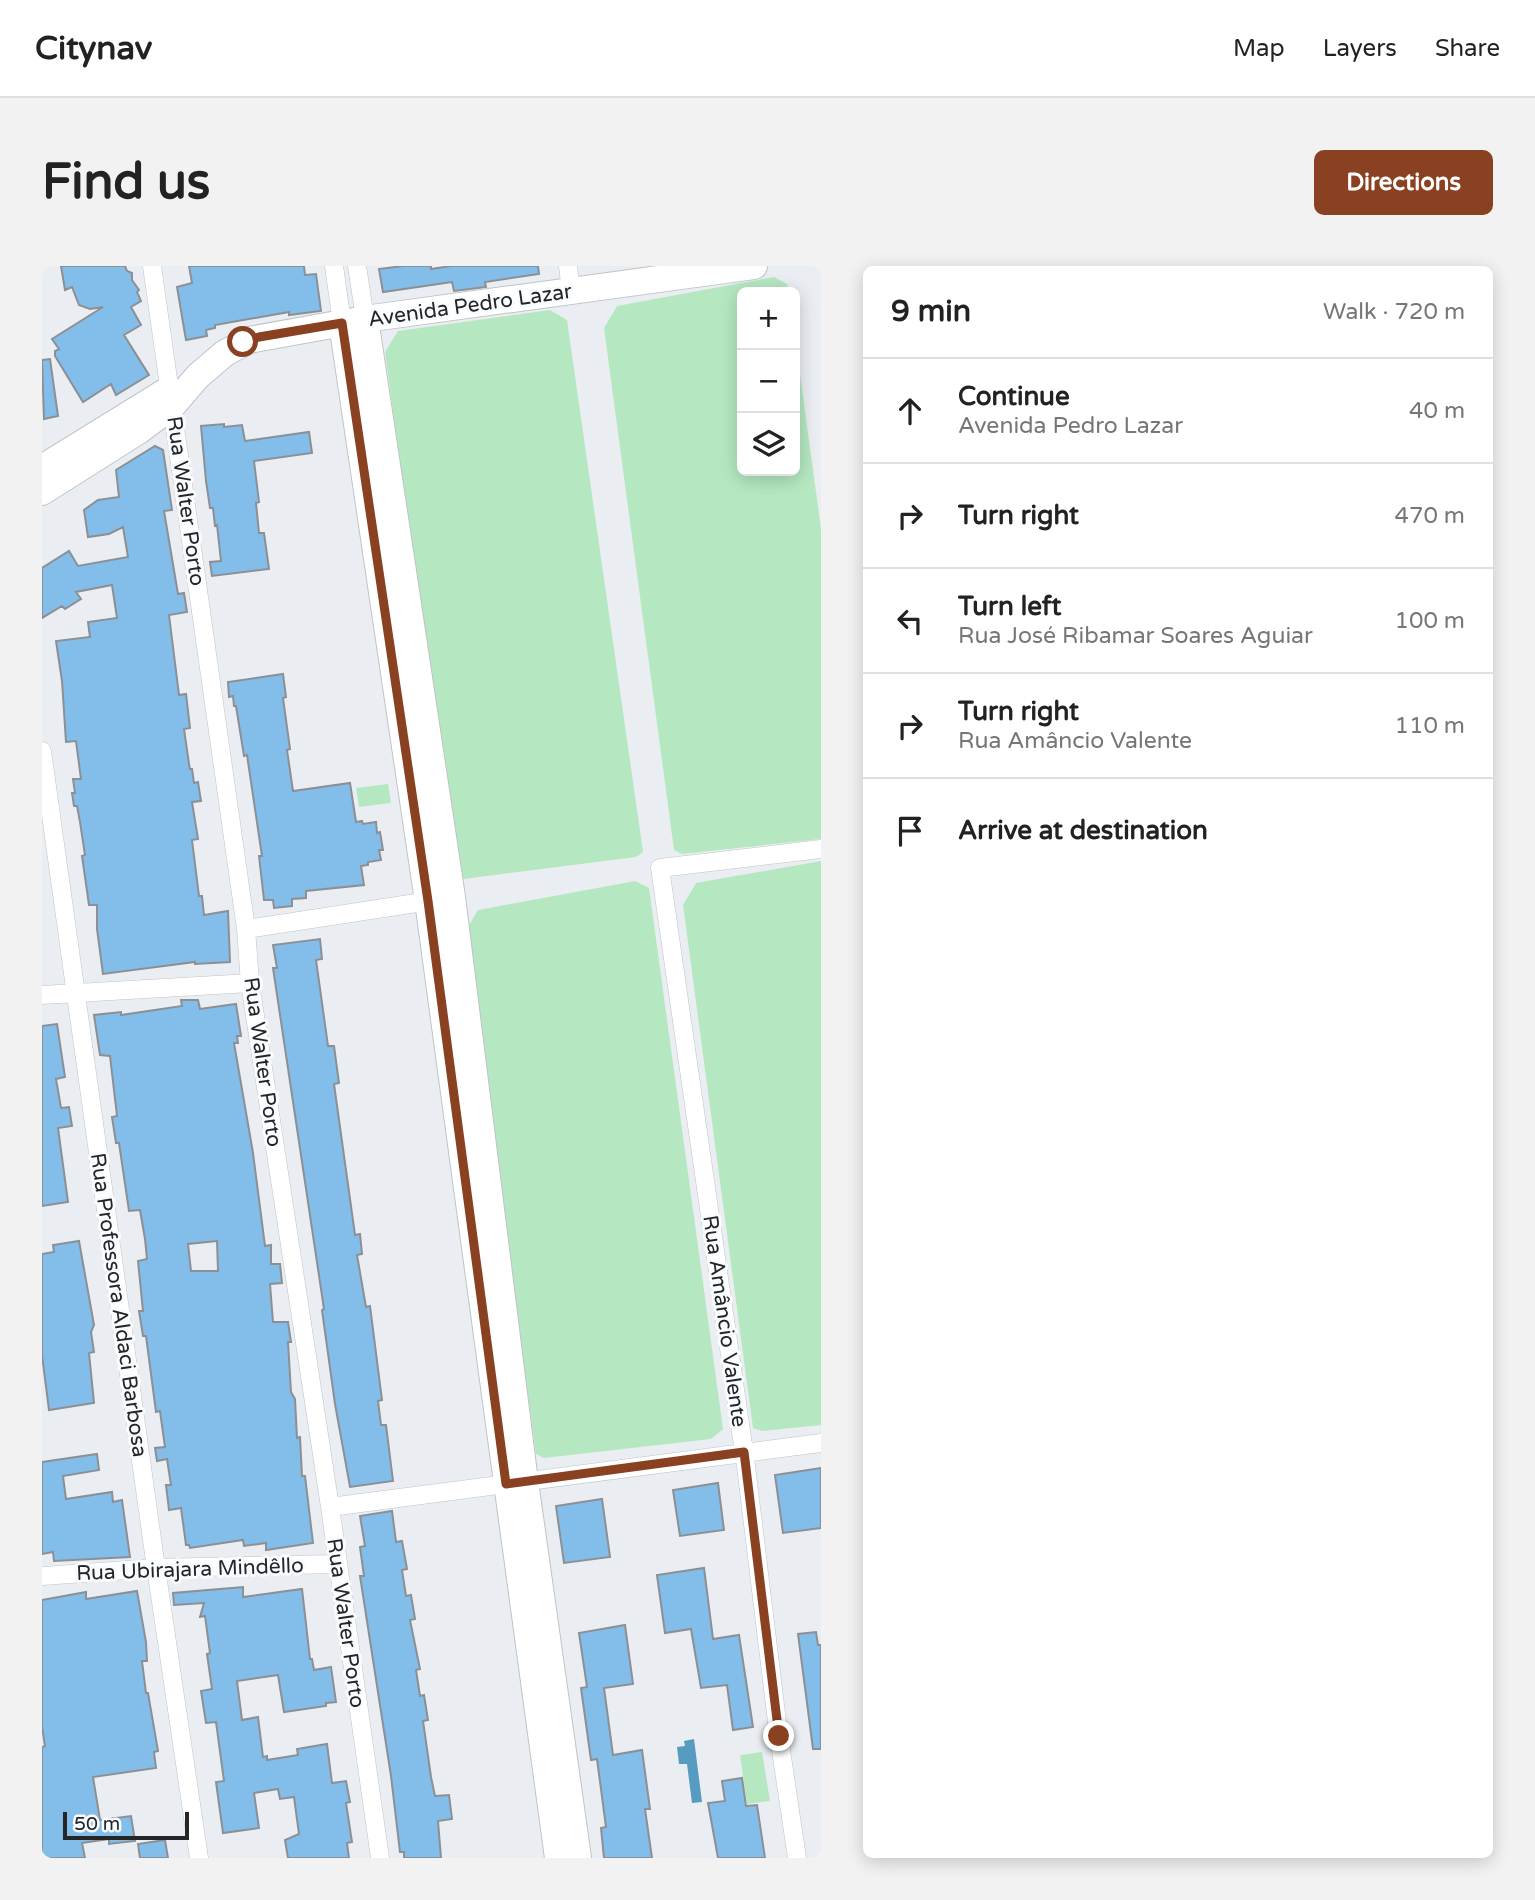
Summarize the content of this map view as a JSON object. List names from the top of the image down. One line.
{"streets":{"main road":["Avenida Pedro Lazar"],"street":["Rua Walter Porto","Rua Professora Aldaci Barbosa","Rua Amâncio Valente","Rua Ubirajara Mindêllo"]},"crossings":[["Avenida Pedro Lazar","Rua Walter Porto"],["Rua Walter Porto","Rua Ubirajara Mindêllo"],["Rua Professora Aldaci Barbosa","Rua Ubirajara Mindêllo"]],"scale_bar":"50 m","page":{"header":"Citynav","nav":["Map","Layers","Share"],"buttons":"Directions","title":"Find us","heading":["9 min","Walk · 720 m"],"map_buttons":["+","−"],"list":[["Continue","Avenida Pedro Lazar","40 m"],["Turn right","470 m"],["Turn left","Rua José Ribamar Soares Aguiar","100 m"],["Turn right","Rua Amâncio Valente","110 m"],"Arrive at destination"],"scale":"50 m"}}
